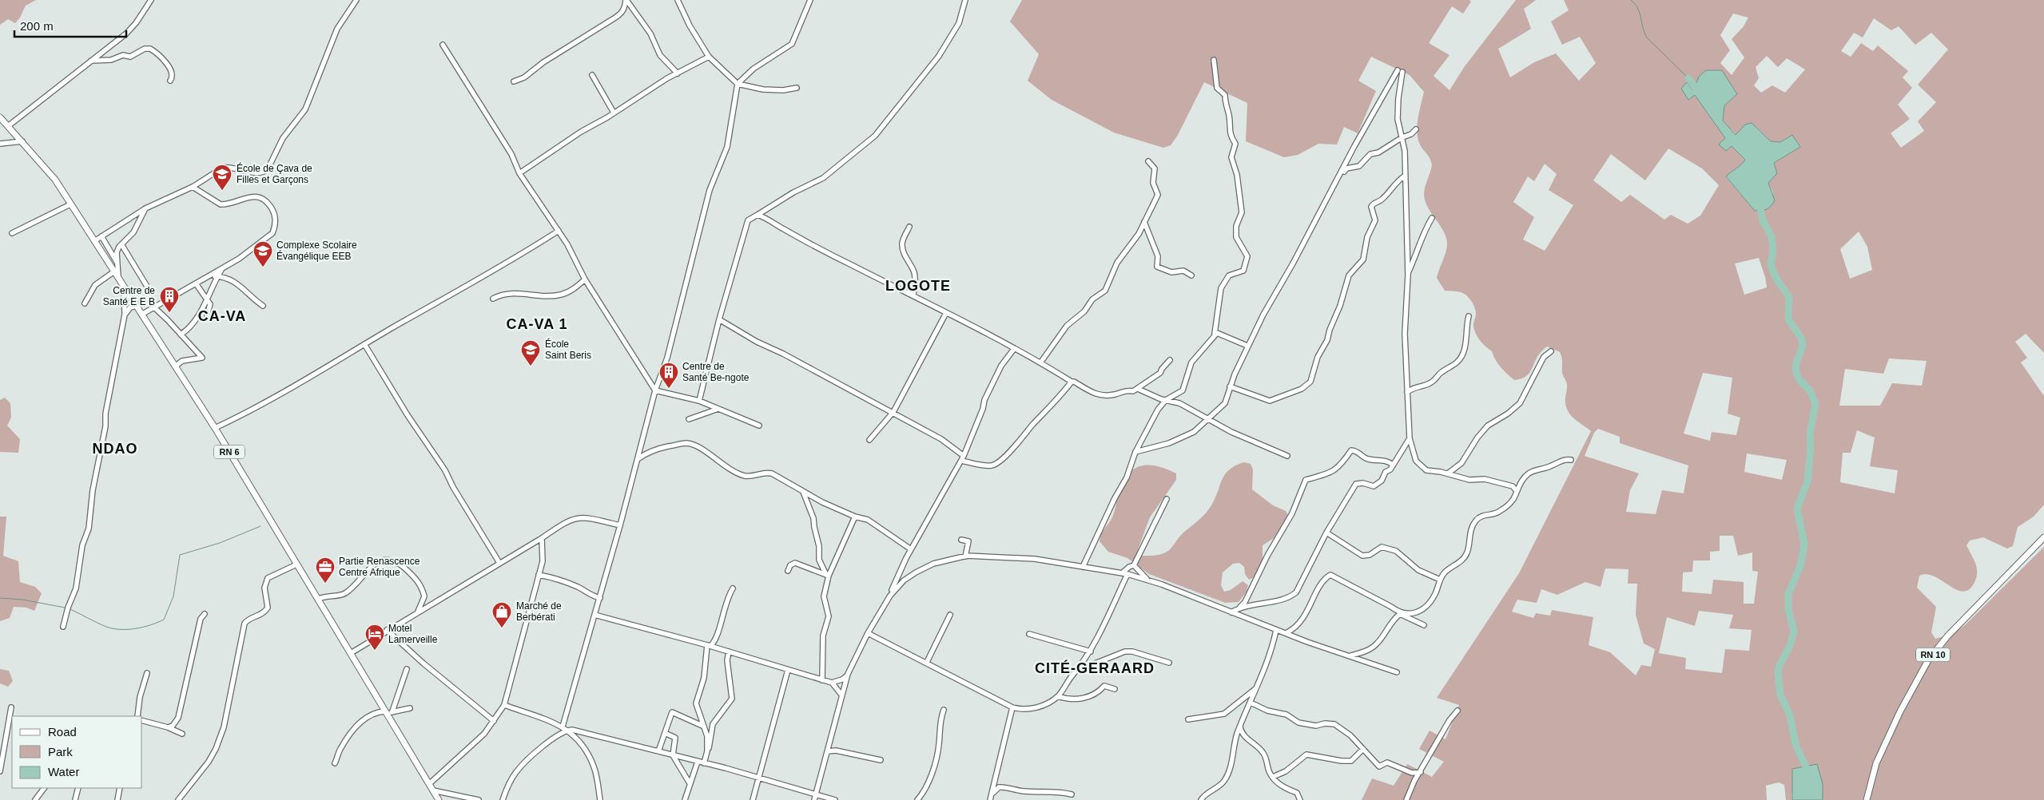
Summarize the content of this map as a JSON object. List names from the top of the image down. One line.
{"streets":{"main road":["RN 6","RN 10"]},"districts":["LOGOTE","CA-VA","CA-VA 1","NDAO","CITÉ-GERAARD"],"places":{"school or university":["École de Çava de Filles et Garçons","Complexe Scolaire Évangélique EEB","École Saint Beris"],"building":["Centre de Santé E E B","Centre de Santé Be-ngote"],"office":["Partie Renascence Centre Afrique"],"shop":["Marché de Berbérati"],"hotel":["Motel Lamerveille"]},"legend":["Road","Park","Water"],"scale_bar":"200 m"}
